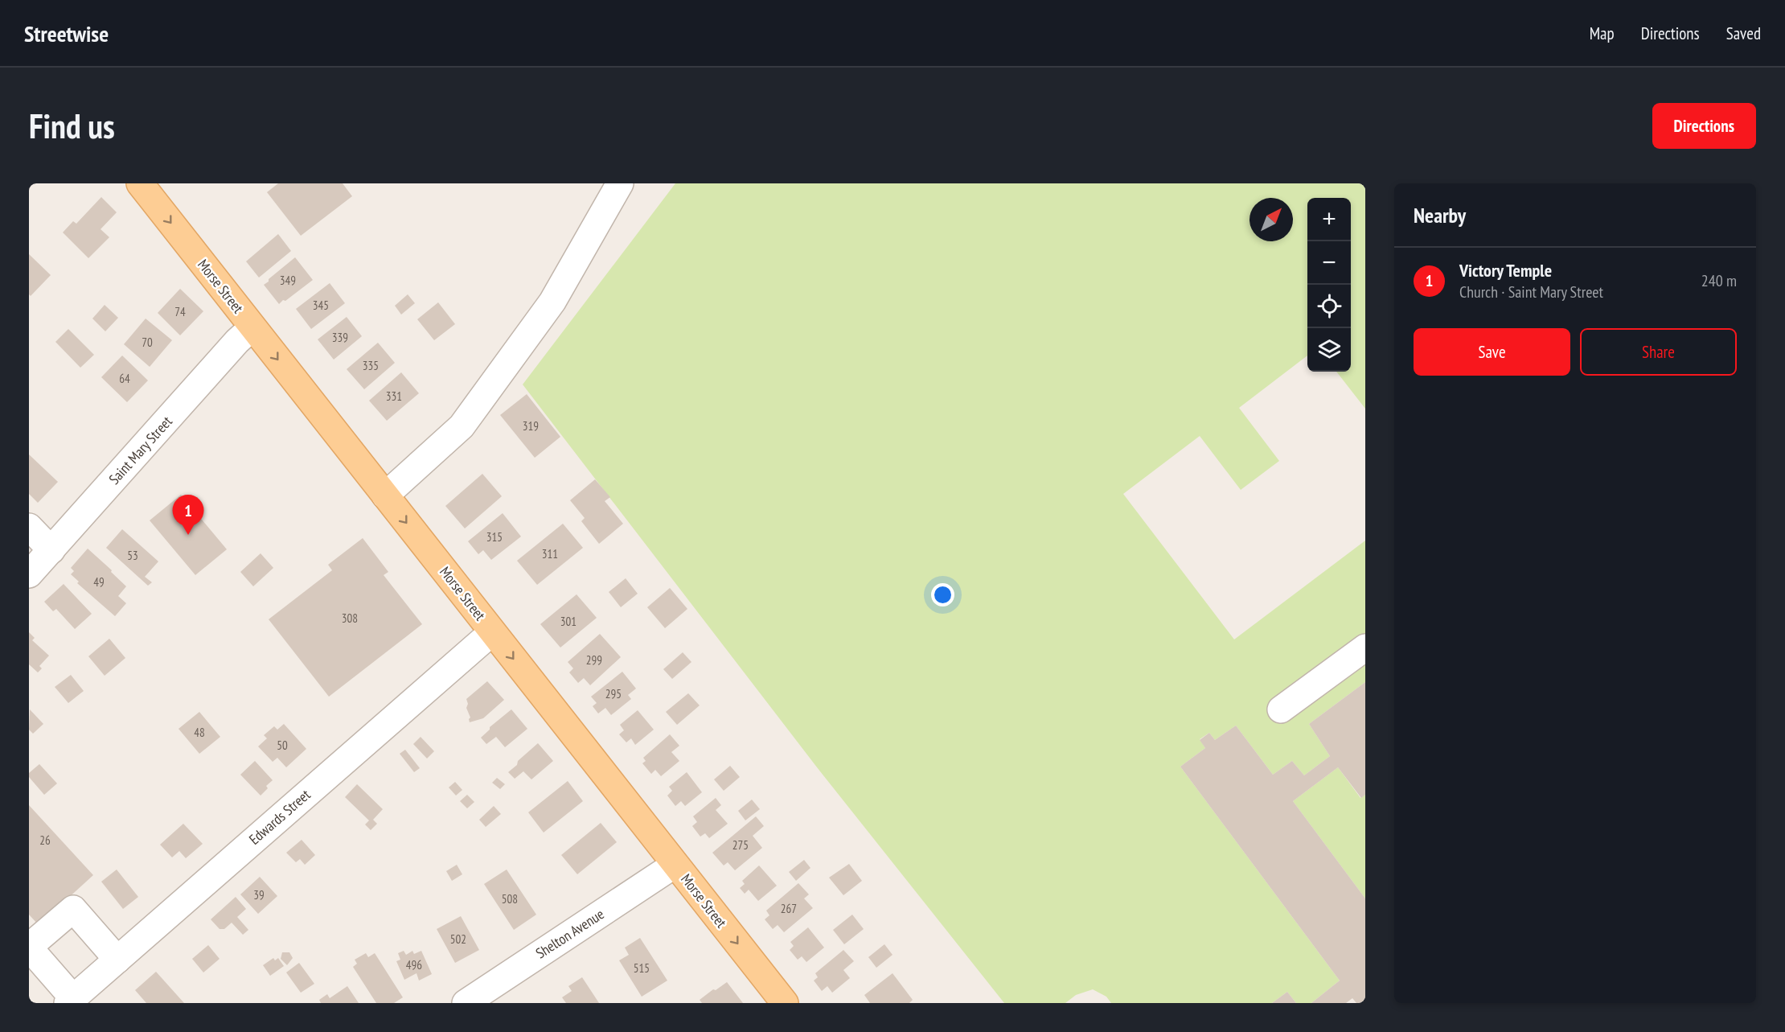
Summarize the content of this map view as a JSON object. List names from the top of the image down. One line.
{"streets":{"main road":["Morse Street"],"street":["Saint Mary Street","Edwards Street","Shelton Avenue"]},"crossings":[["Morse Street","Saint Mary Street"],["Morse Street","Edwards Street"],["Morse Street","Shelton Avenue"]],"one_way":["Morse Street"],"house_numbers":["349","345","74","339","70","335","64","331","319","315","311","53","49","308","301","299","295","48","50","26","275","39","508","267","502","496","515"],"north":"top right","page":{"header":"Streetwise","nav":["Map","Directions","Saved"],"buttons":["Directions",["Save","Share"]],"title":"Find us","heading":"Nearby","map_buttons":["+","−"],"list":[{"mark":"1","name":"Victory Temple","note":"Church · Saint Mary Street","value":"240 m"}],"pins":"1"}}
